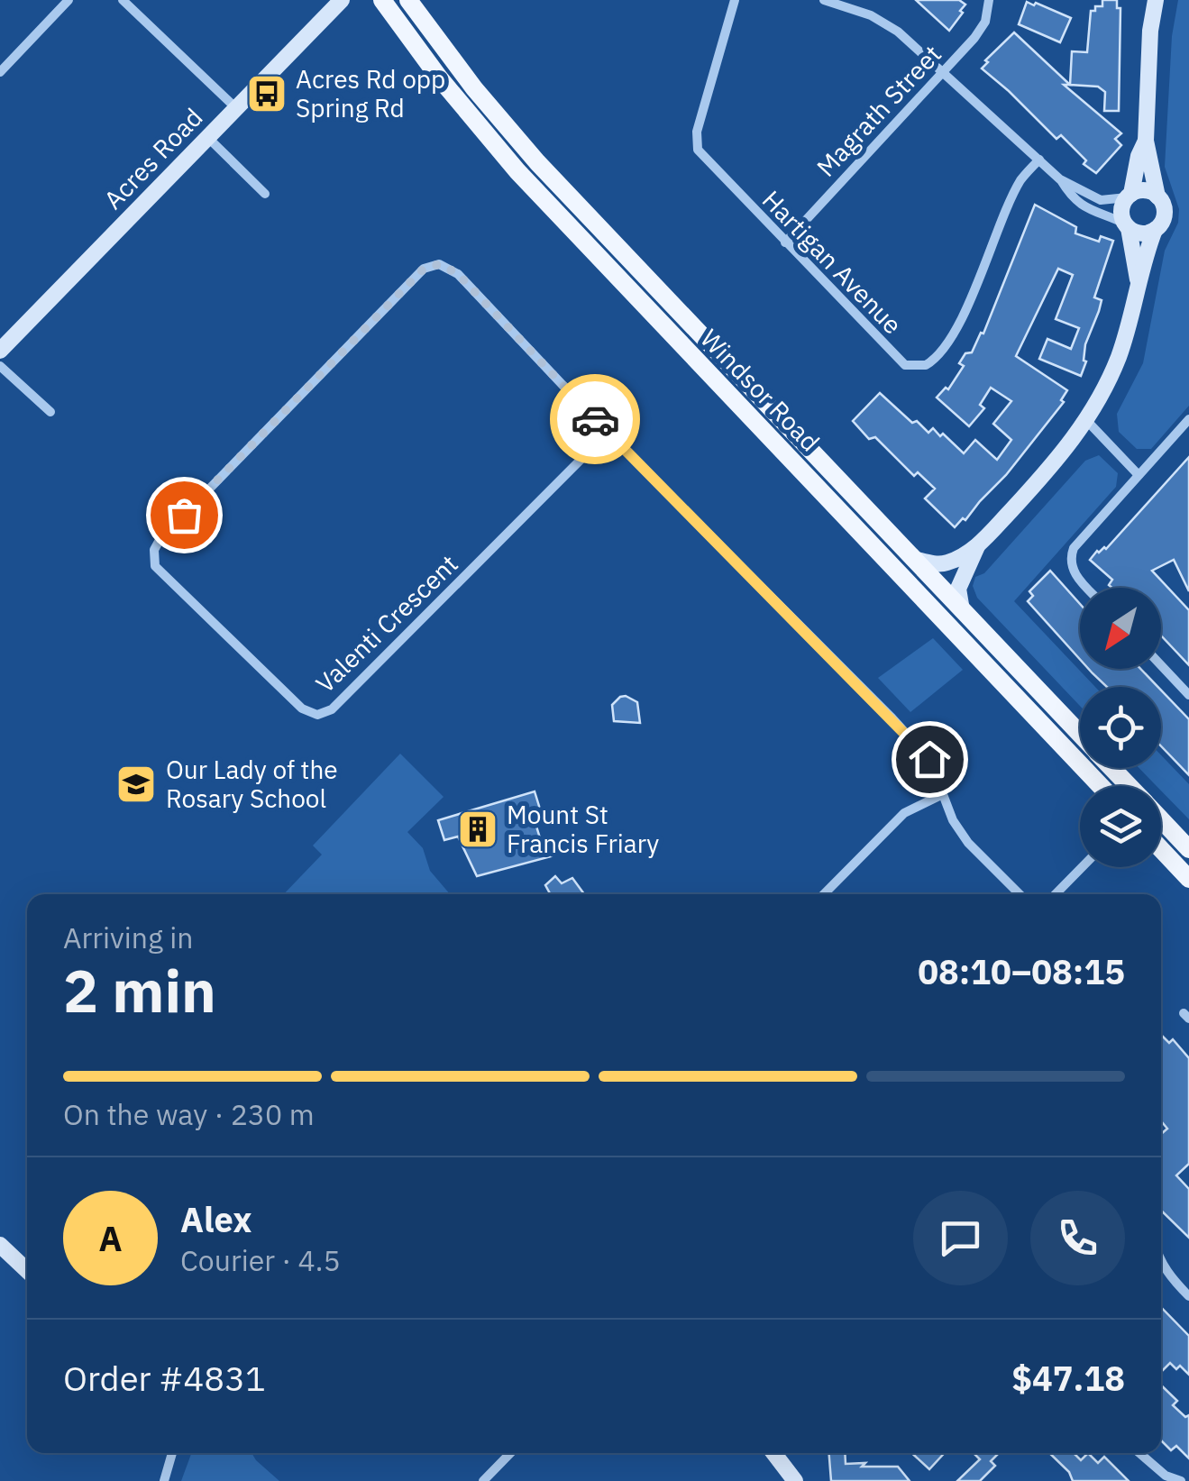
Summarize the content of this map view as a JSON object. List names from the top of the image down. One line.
{"streets":{"main road":["Windsor Road"],"street":["Magrath Street","Acres Road","Hartigan Avenue","Valenti Crescent"]},"crossings":[["Magrath Street","Hartigan Avenue"]],"places":{"bus stop":["Acres Rd opp Spring Rd"],"school or university":["Our Lady of the Rosary School"],"building":["Mount St Francis Friary"]},"north":"bottom left","page":{"heading":["2 min","Arriving in","08:10–08:15"],"panel":["Alex","Courier · 4.5","Order #4831","$47.18"],"bar":"On the way · 230 m","round":"A"}}
